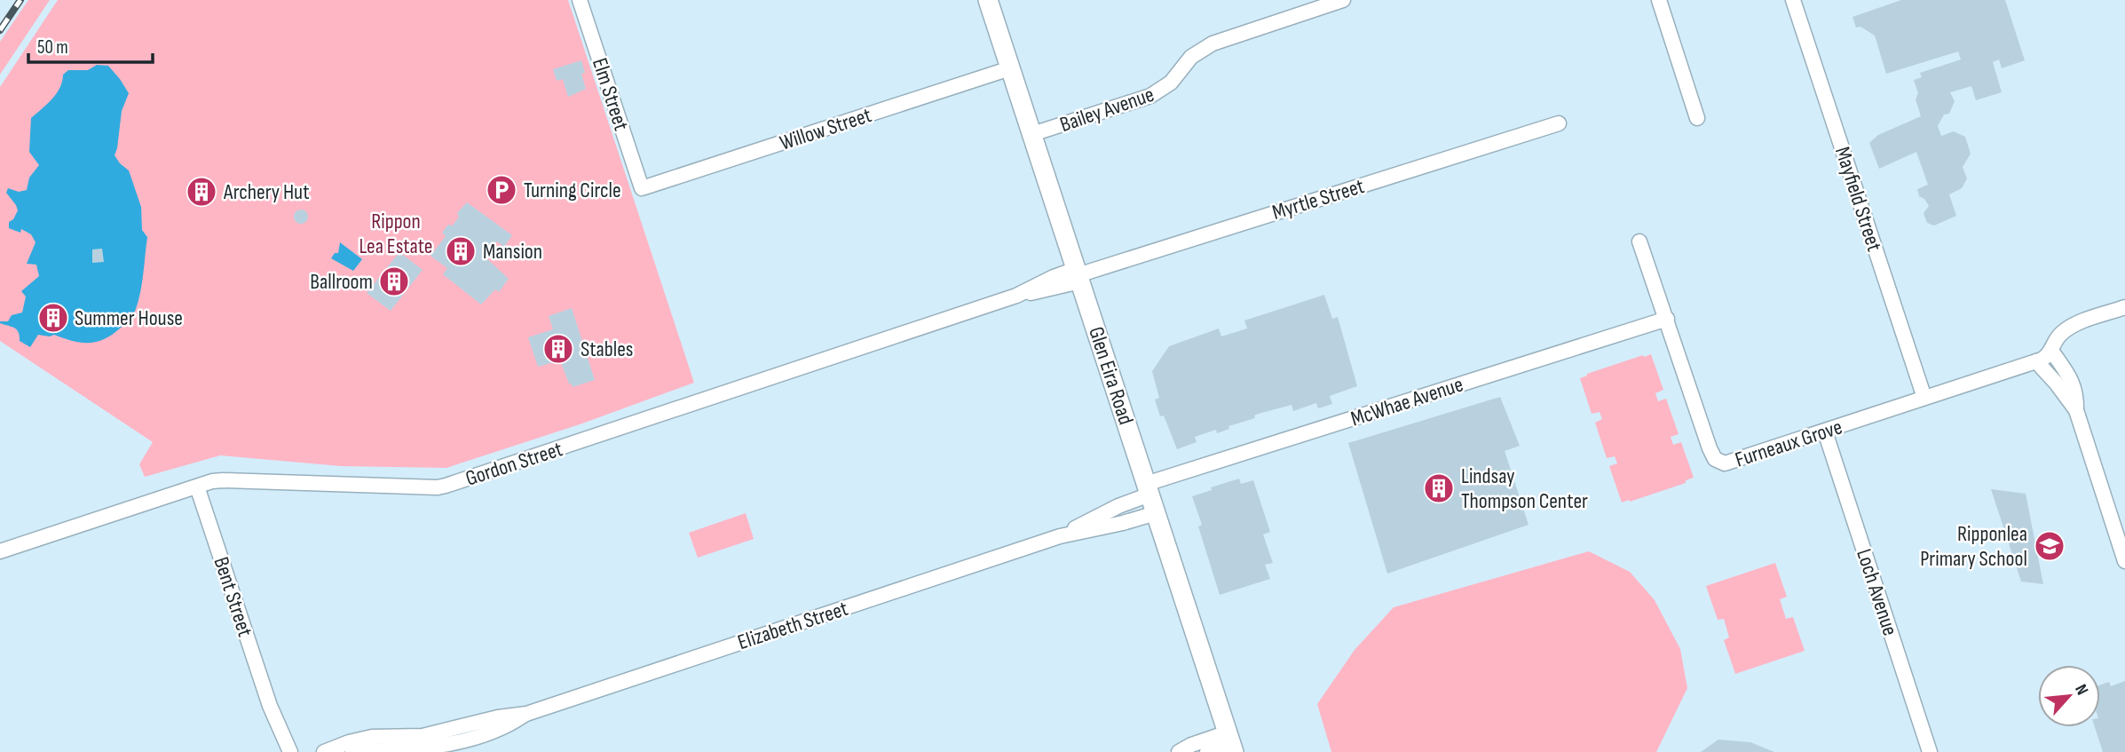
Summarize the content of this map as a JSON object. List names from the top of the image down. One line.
{"streets":{"main road":["Glen Eira Road"],"street":["Elm Street","Bailey Avenue","Willow Street","Myrtle Street","Mayfield Street","McWhae Avenue","Furneaux Grove","Gordon Street","Loch Avenue","Bent Street","Elizabeth Street"]},"crossings":[["Elm Street","Willow Street"],["Bailey Avenue","Glen Eira Road"],["Willow Street","Glen Eira Road"],["Myrtle Street","Glen Eira Road"],["Myrtle Street","Gordon Street"],["Mayfield Street","Furneaux Grove"],["Glen Eira Road","McWhae Avenue"],["Glen Eira Road","Gordon Street"],["Glen Eira Road","Elizabeth Street"],["McWhae Avenue","Furneaux Grove"],["McWhae Avenue","Elizabeth Street"],["Furneaux Grove","Loch Avenue"],["Gordon Street","Bent Street"]],"parks":["Rippon Lea Estate"],"places":{"parking":["Turning Circle"],"building":["Archery Hut","Mansion","Ballroom","Summer House","Stables","Lindsay Thompson Center"],"school or university":["Ripponlea Primary School"]},"scale_bar":"50 m","north":"top right"}
